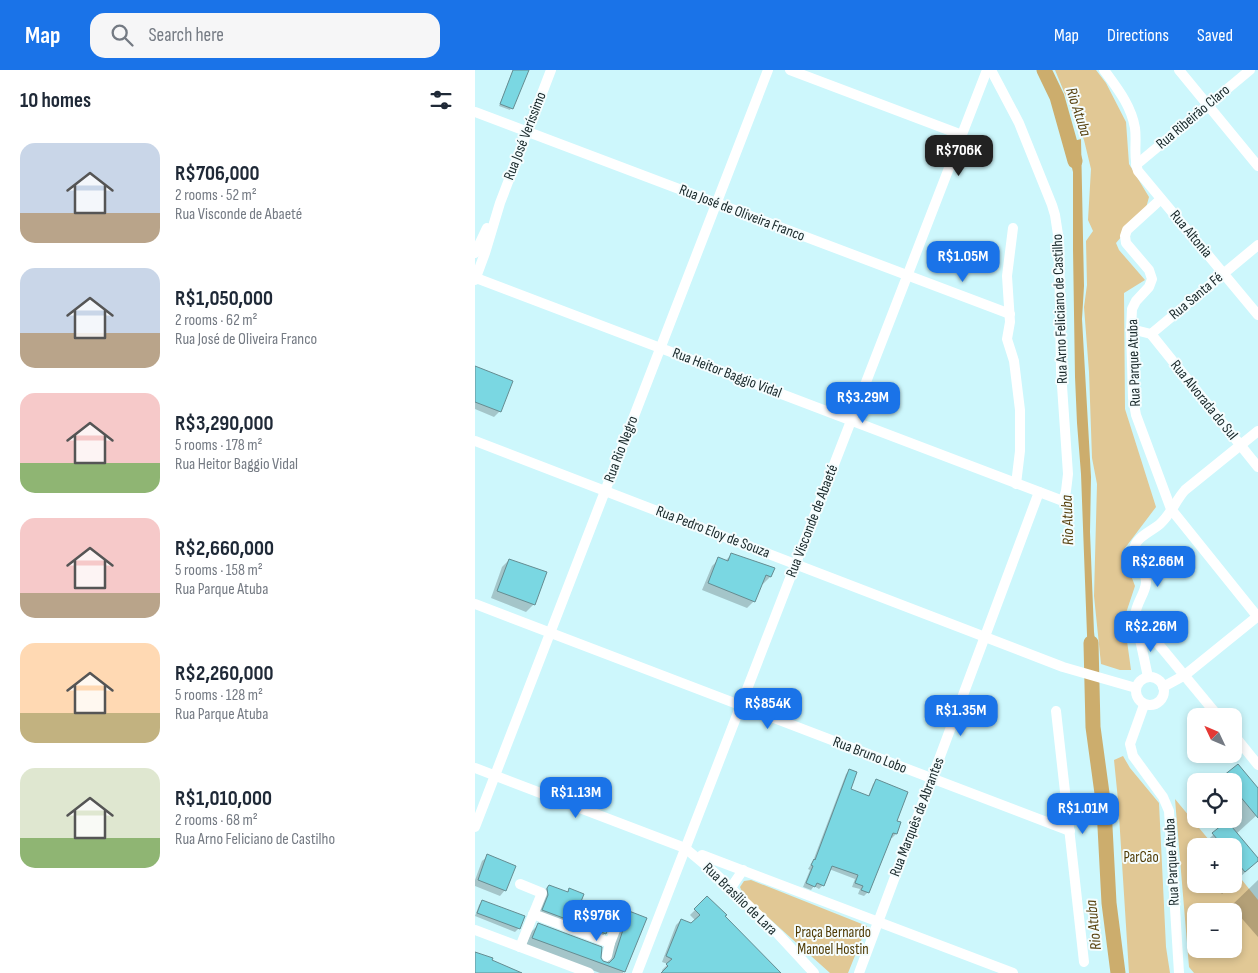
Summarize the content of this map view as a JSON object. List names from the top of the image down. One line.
{"streets":{"street":["Rua Ribeirão Claro","Rua José Veríssimo","Rua José de Oliveira Franco","Rua Altonia","Rua Santa Fé","Rua Arno Feliciano de Castilho","Rua Parque Atuba","Rua Heitor Baggio Vidal","Rua Alvorada do Sul","Rua Rio Negro","Rua Visconde de Abaeté","Rua Pedro Eloy de Souza","Rua Bruno Lobo","Rua Marquês de Abrantes","Rua Brasílio de Lara"]},"crossings":[["Rua José Veríssimo","Rua José de Oliveira Franco"],["Rua José Veríssimo","Rua Heitor Baggio Vidal"],["Rua José de Oliveira Franco","Rua Rio Negro"],["Rua José de Oliveira Franco","Rua Visconde de Abaeté"],["Rua Altonia","Rua Santa Fé"],["Rua Altonia","Rua Parque Atuba"],["Rua Santa Fé","Rua Alvorada do Sul"],["Rua Arno Feliciano de Castilho","Rua Heitor Baggio Vidal"],["Rua Parque Atuba","Rua Pedro Eloy de Souza"],["Rua Heitor Baggio Vidal","Rua Rio Negro"],["Rua Heitor Baggio Vidal","Rua Visconde de Abaeté"],["Rua Heitor Baggio Vidal","Rua Marquês de Abrantes"],["Rua Rio Negro","Rua Pedro Eloy de Souza"],["Rua Rio Negro","Rua Bruno Lobo"],["Rua Visconde de Abaeté","Rua Pedro Eloy de Souza"],["Rua Visconde de Abaeté","Rua Bruno Lobo"],["Rua Visconde de Abaeté","Rua Brasílio de Lara"],["Rua Pedro Eloy de Souza","Rua Marquês de Abrantes"],["Rua Bruno Lobo","Rua Marquês de Abrantes"]],"water":["Rio Atuba"],"parks":["ParCão","Praça Bernardo Manoel Hostin"],"north":"top left","page":{"header":"Map","search":"Search here","nav":["Map","Directions","Saved"],"heading":"10 homes","list":[{"name":"R$706,000","note":"2 rooms · 52 m² · Rua Visconde de Abaeté"},{"name":"R$1,050,000","note":"2 rooms · 62 m² · Rua José de Oliveira Franco"},{"name":"R$3,290,000","note":"5 rooms · 178 m² · Rua Heitor Baggio Vidal"},{"name":"R$2,660,000","note":"5 rooms · 158 m² · Rua Parque Atuba"},{"name":"R$2,260,000","note":"5 rooms · 128 m² · Rua Parque Atuba"},{"name":"R$1,010,000","note":"2 rooms · 68 m² · Rua Arno Feliciano de Castilho"}],"price":["R$706K","R$1.05M","R$3.29M","R$2.66M","R$2.26M","R$854K","R$1.35M","R$1.13M","R$1.01M","R$976K"],"map_buttons":["+","−"]}}
